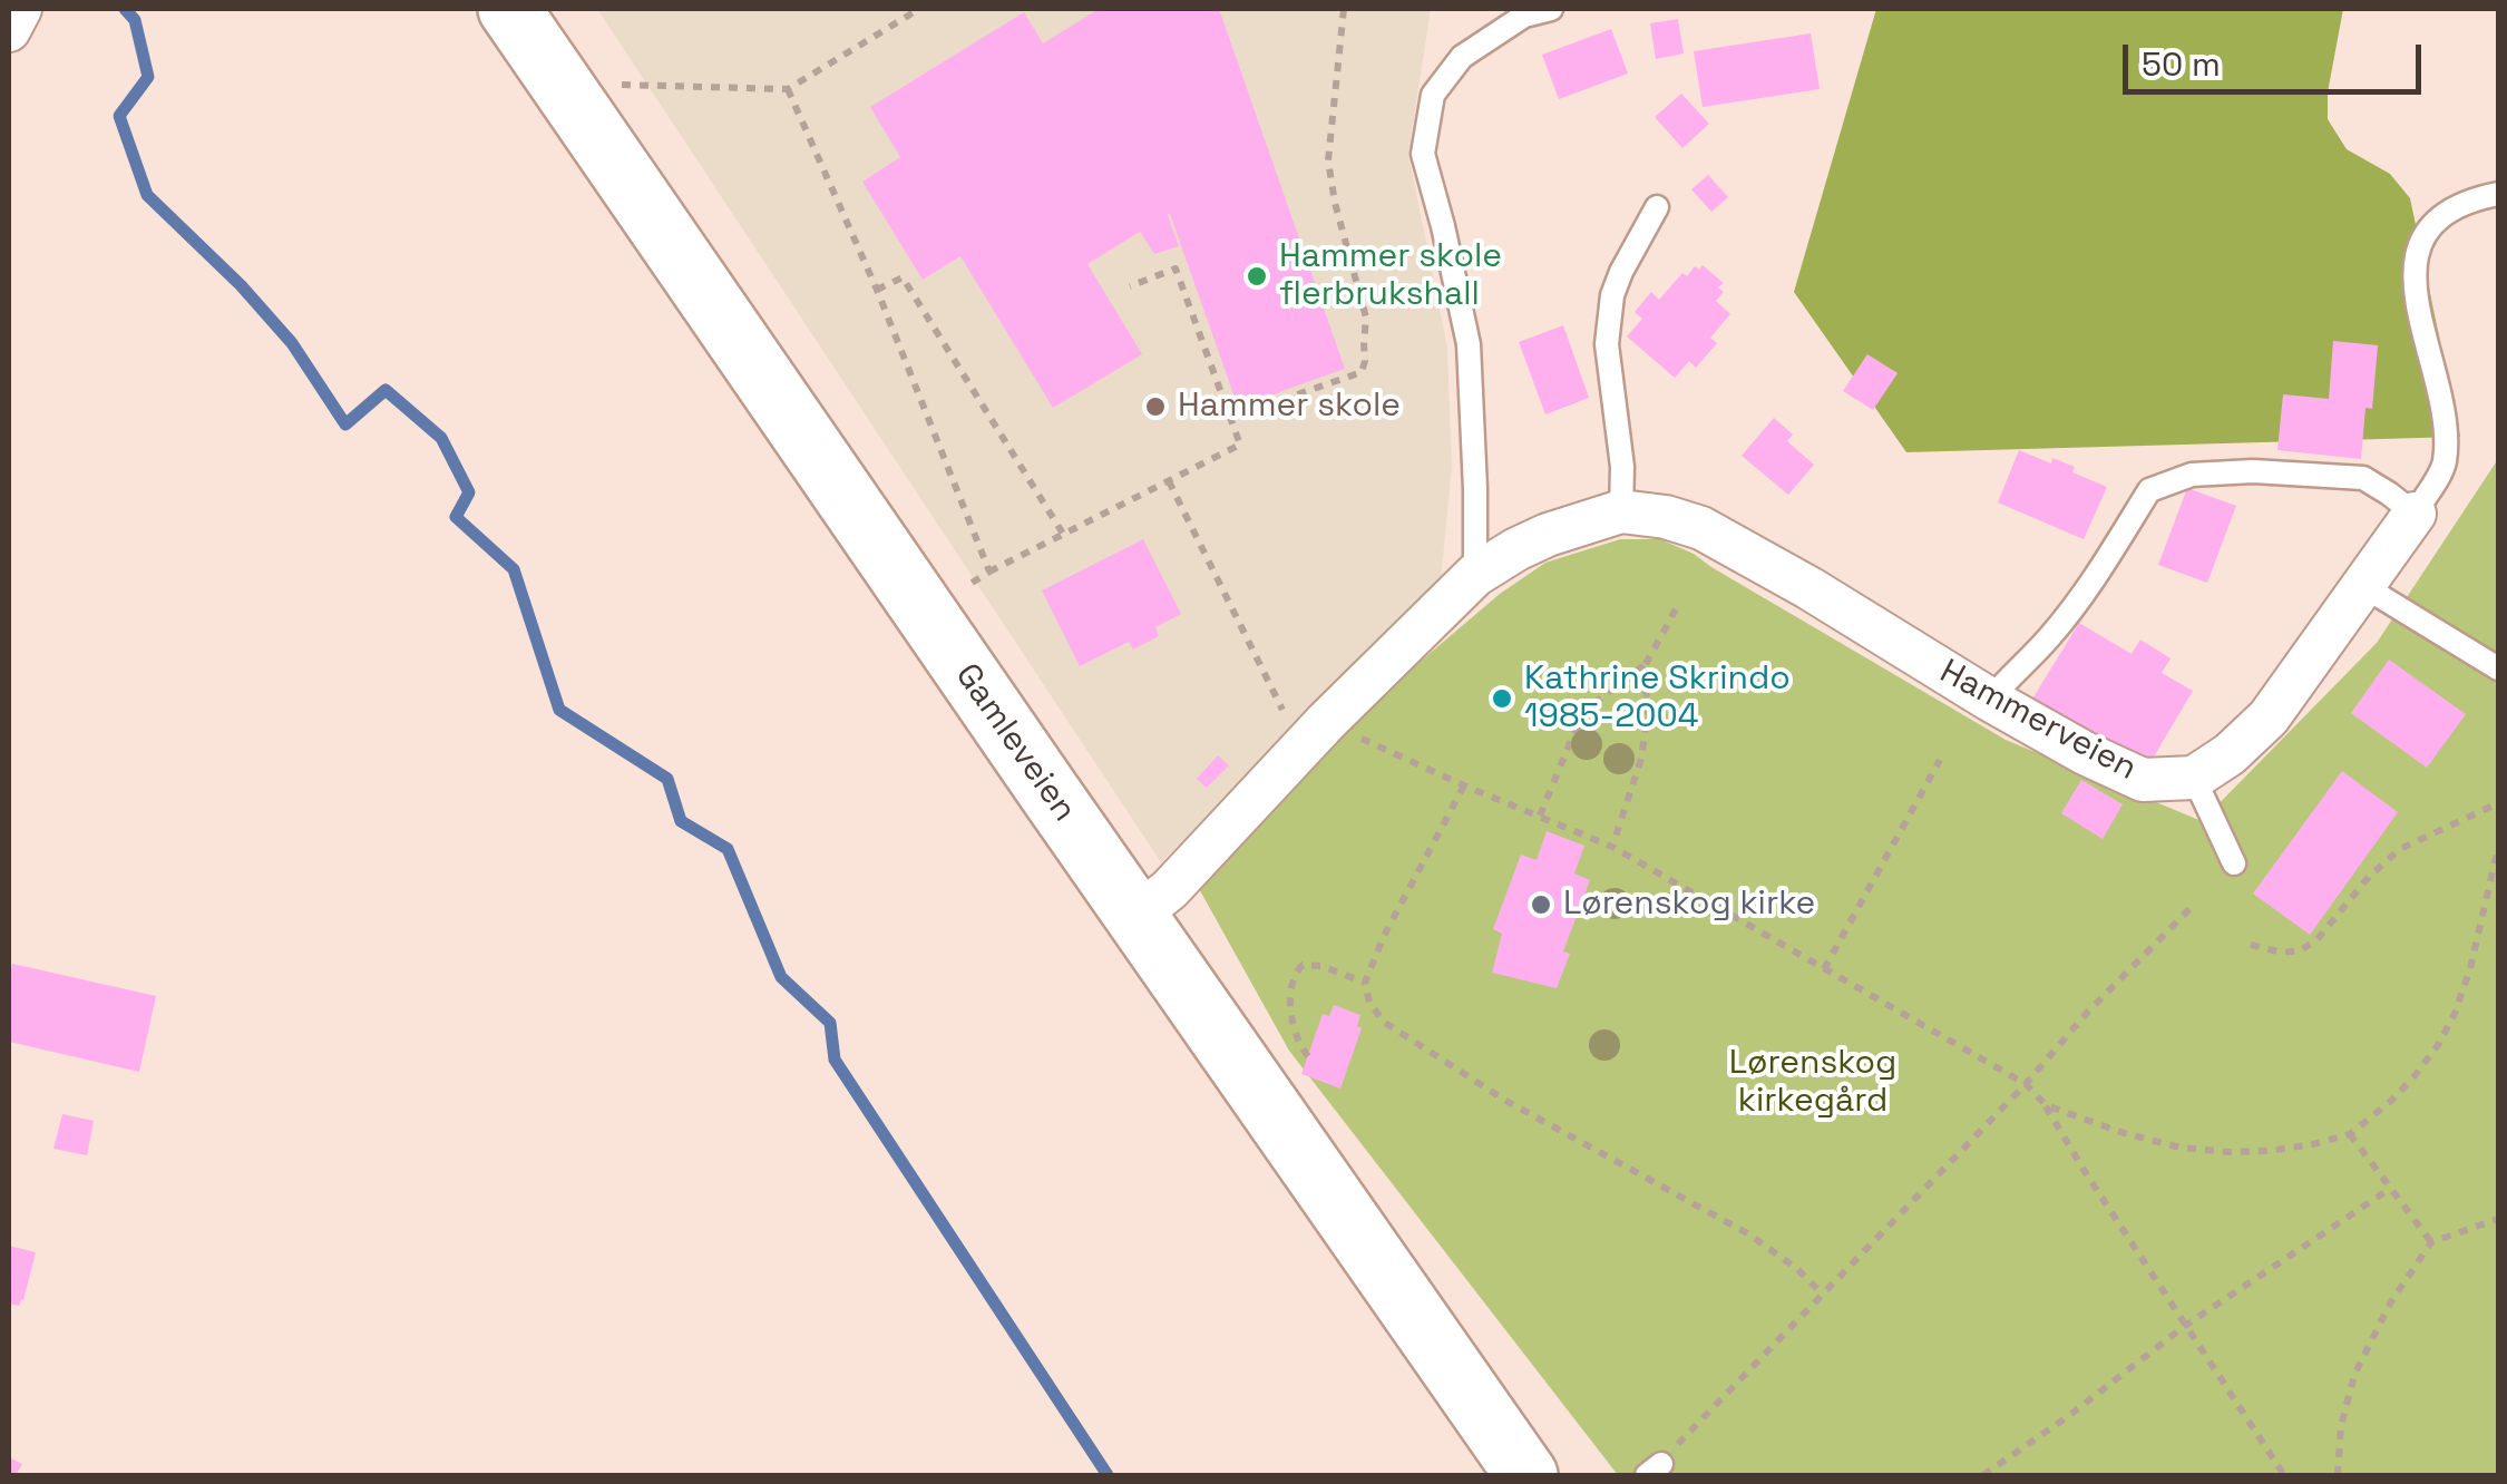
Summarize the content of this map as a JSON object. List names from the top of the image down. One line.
{"streets":{"main road":["Gamleveien"],"street":["Hammerveien"]},"crossings":[["Hammerveien","Gamleveien"]],"parks":["Lørenskog kirkegård"],"places":["Hammer skole flerbrukshall","Hammer skole","Kathrine Skrindo 1985-2004","Lørenskog kirke"],"scale_bar":"50 m"}
